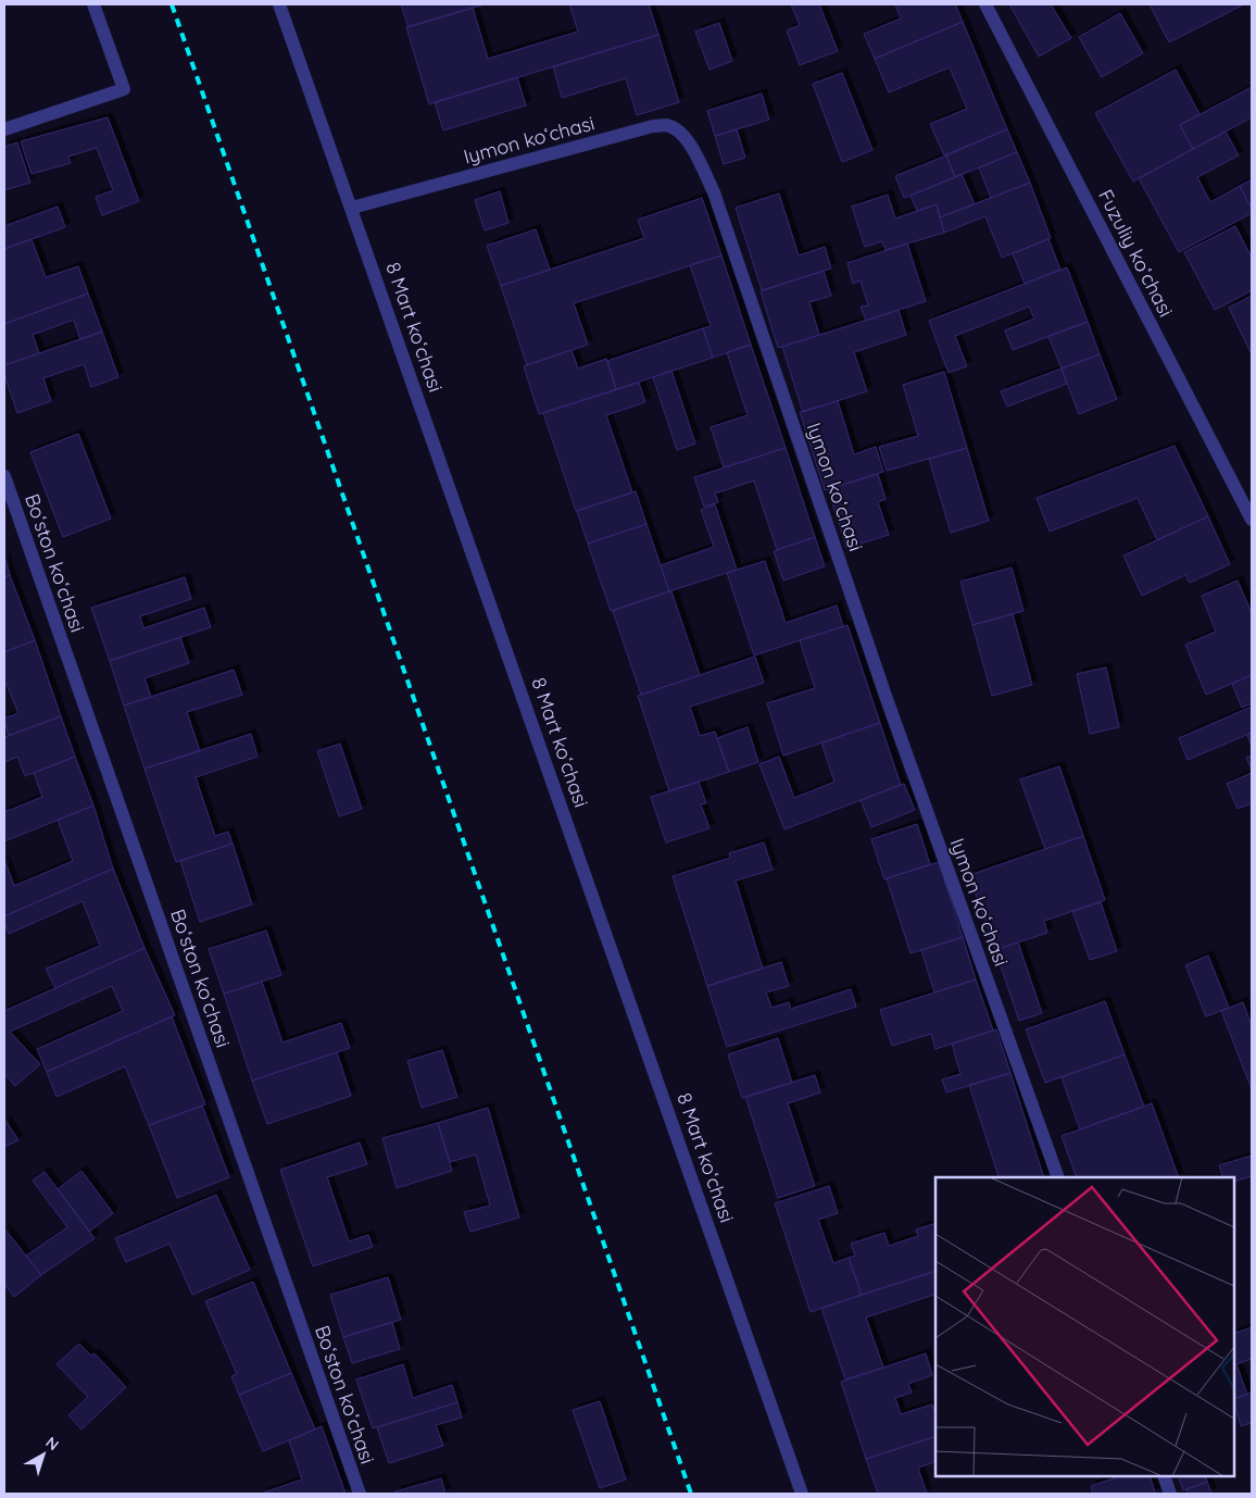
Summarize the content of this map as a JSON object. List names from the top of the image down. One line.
{"streets":{"street":["Iymon koʻchasi","Fuzuliy koʻchasi","8 Mart koʻchasi","Boʻston koʻchasi"]},"crossings":[["Iymon koʻchasi","8 Mart koʻchasi"]],"north":"top right"}
